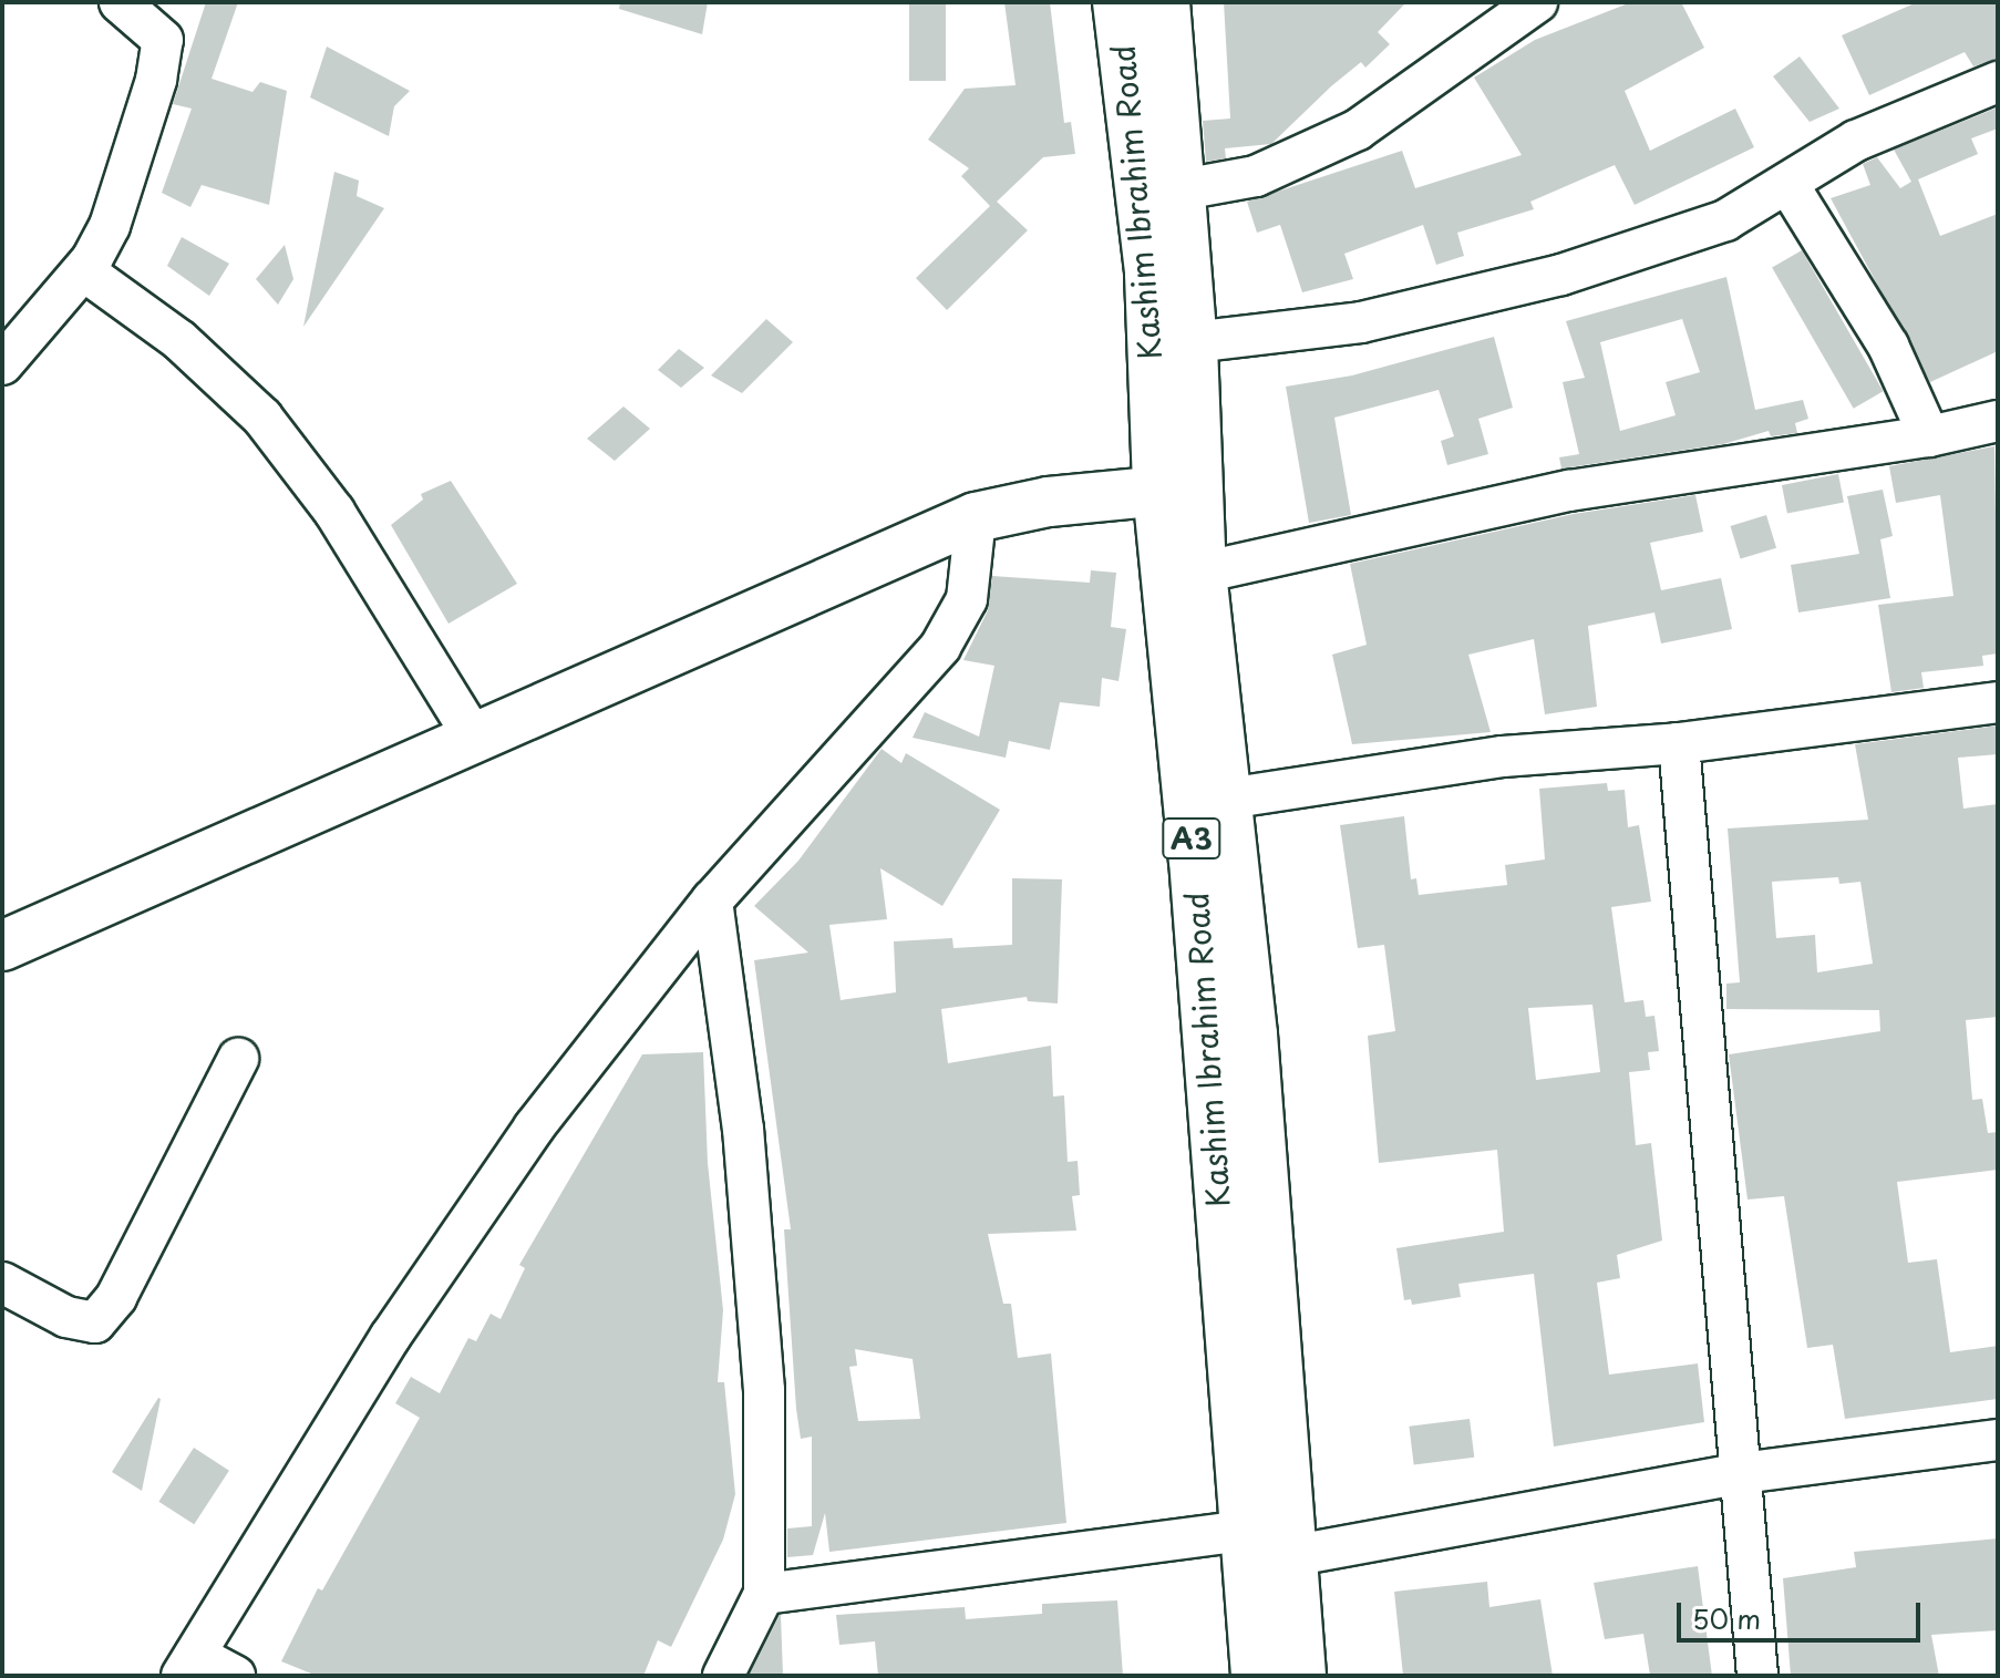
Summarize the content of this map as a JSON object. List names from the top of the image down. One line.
{"streets":{"main road":["Kashim Ibrahim Road","A3"]},"scale_bar":"50 m"}
